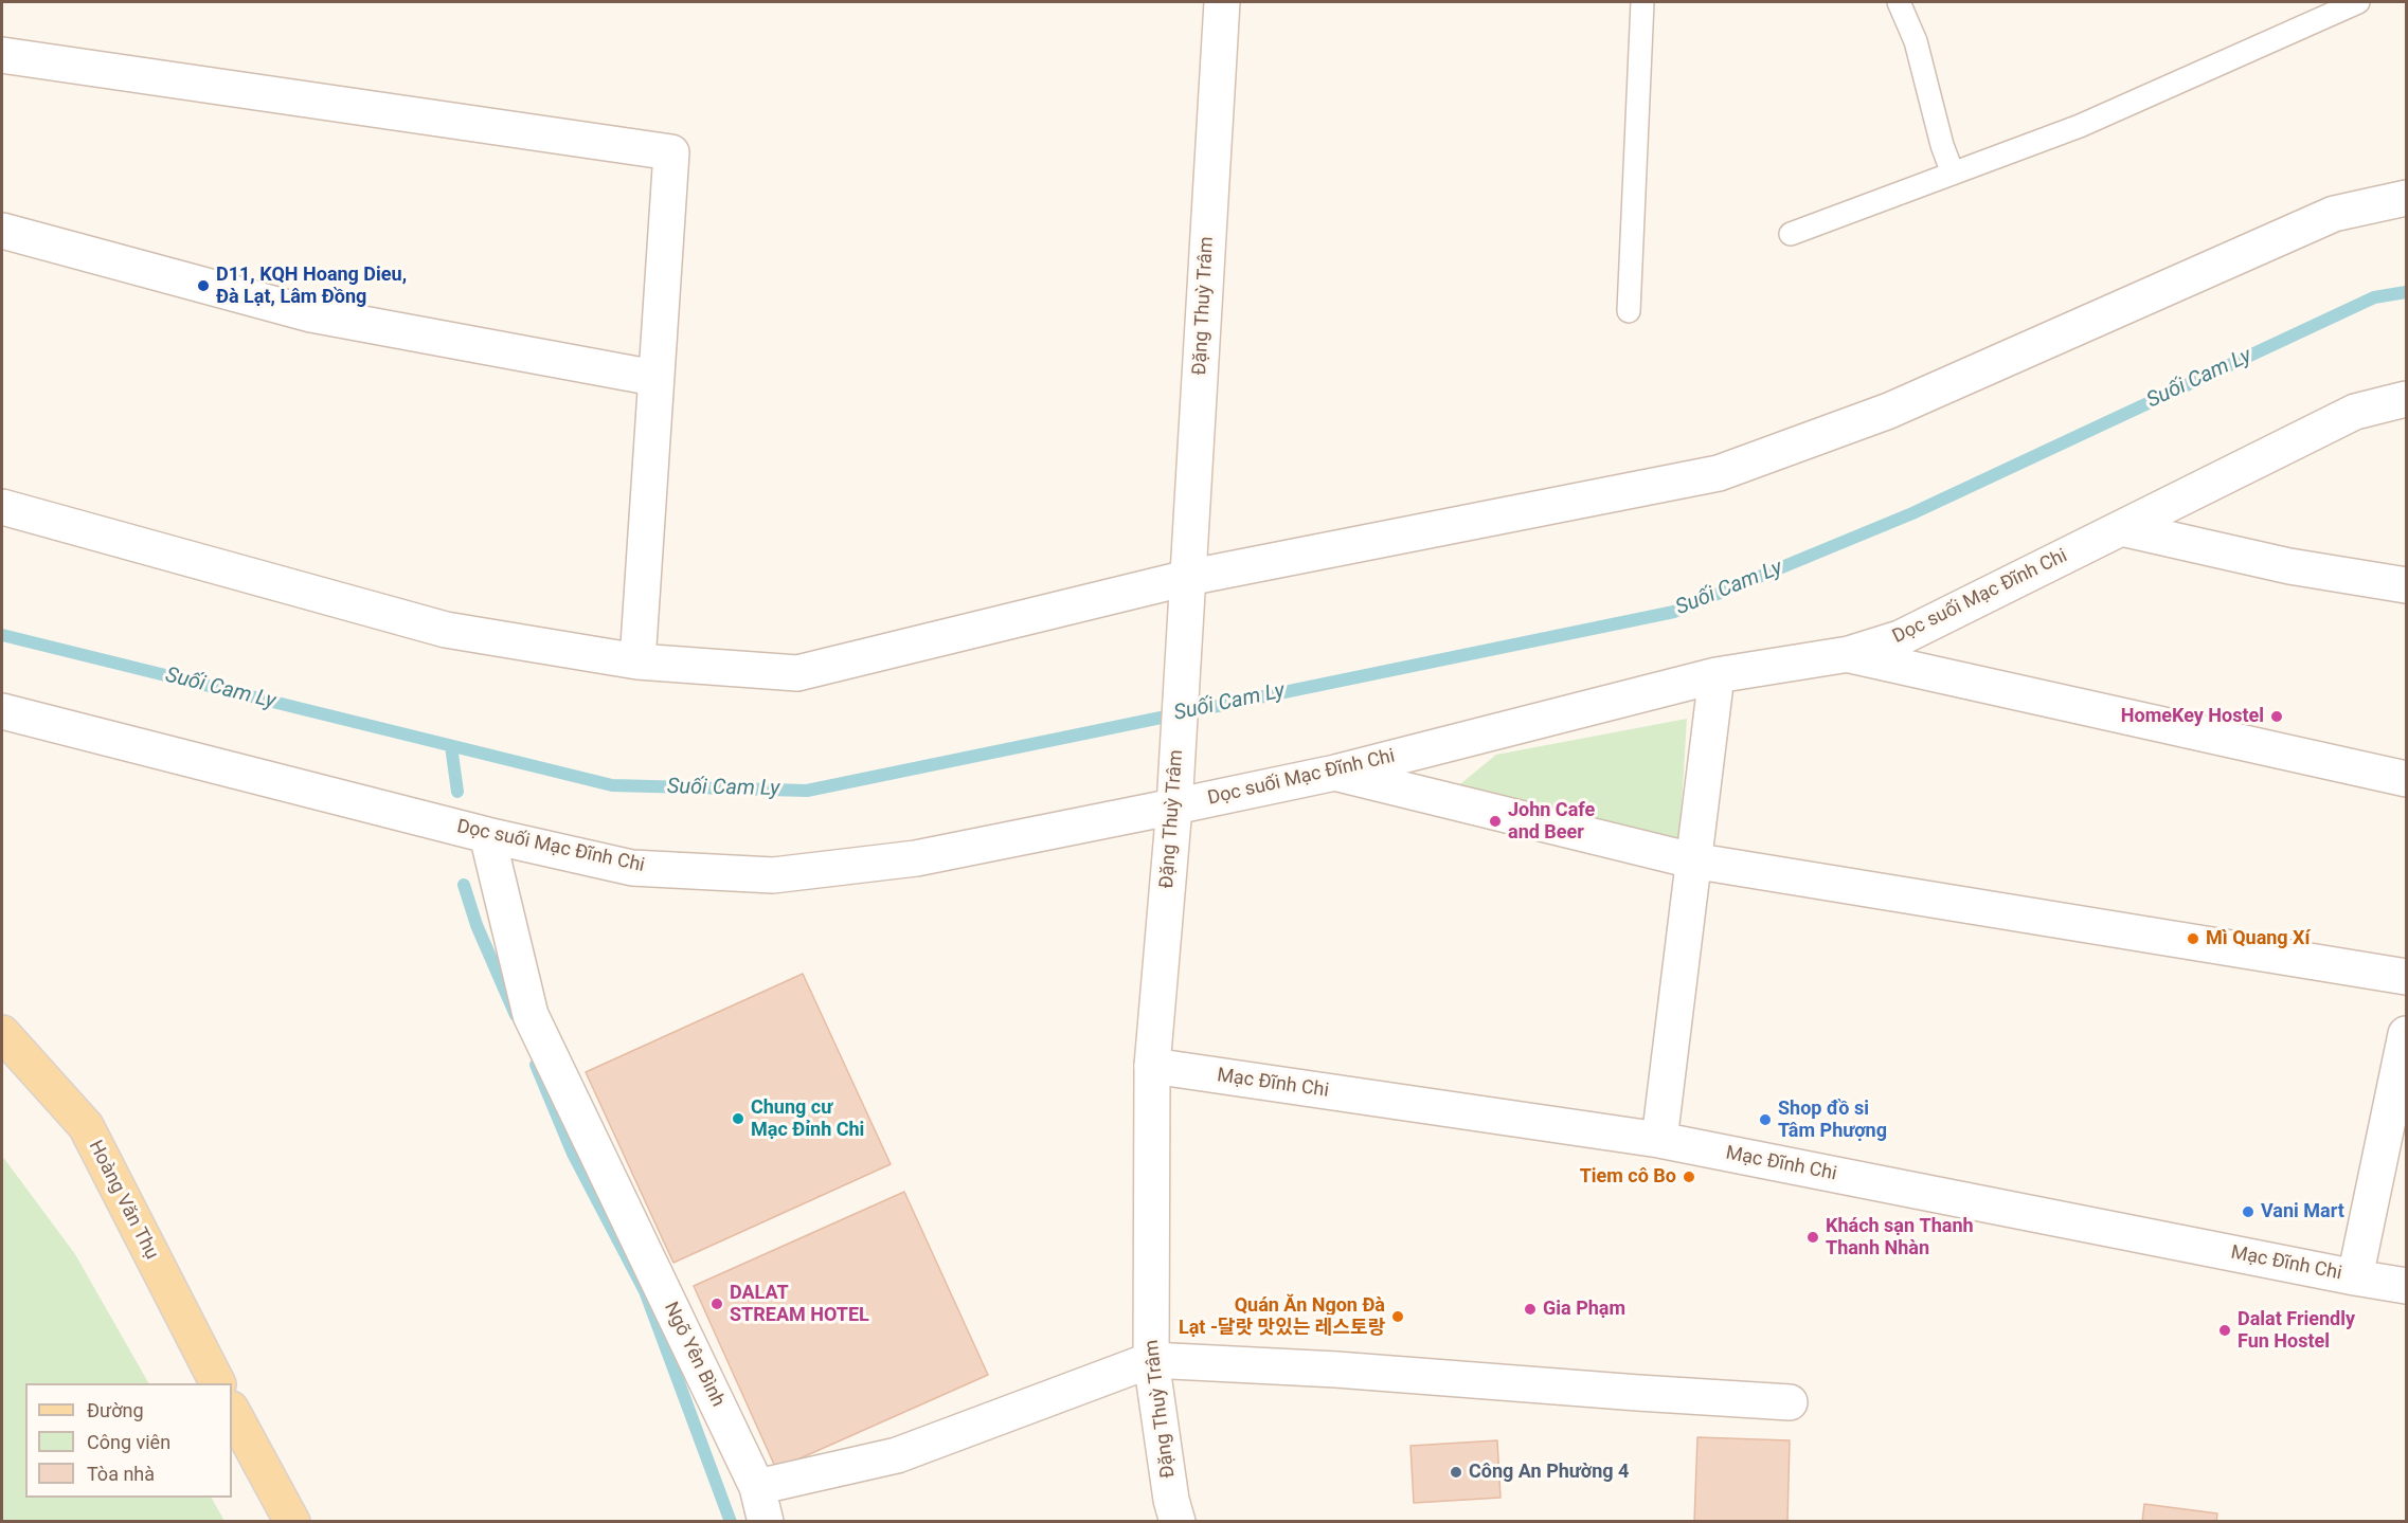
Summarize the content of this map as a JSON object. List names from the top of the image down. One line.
{"streets":{"main road":["Hoàng Văn Thụ"],"street":["Đặng Thuỳ Trâm","Dọc suối Mạc Đĩnh Chi","Mạc Đĩnh Chi","Ngõ Yên Bình"]},"crossings":[["Đặng Thuỳ Trâm","Dọc suối Mạc Đĩnh Chi"],["Đặng Thuỳ Trâm","Mạc Đĩnh Chi"],["Dọc suối Mạc Đĩnh Chi","Ngõ Yên Bình"]],"water":["Suối Cam Ly"],"places":["D11, KQH Hoang Dieu, Đà Lạt, Lâm Đồng","HomeKey Hostel","John Cafe and Beer","Mì Quang Xí","Chung cư Mạc Đỉnh Chi","Shop đồ si Tâm Phượng","Tiem cô Bo","Vani Mart","Khách sạn Thanh Thanh Nhàn","DALAT STREAM HOTEL","Gia Phạm","Quán Ăn Ngon Đà Lạt -달랏 맛있는 레스토랑","Dalat Friendly Fun Hostel","Công An Phường 4"],"legend":["Đường","Công viên","Tòa nhà"]}
